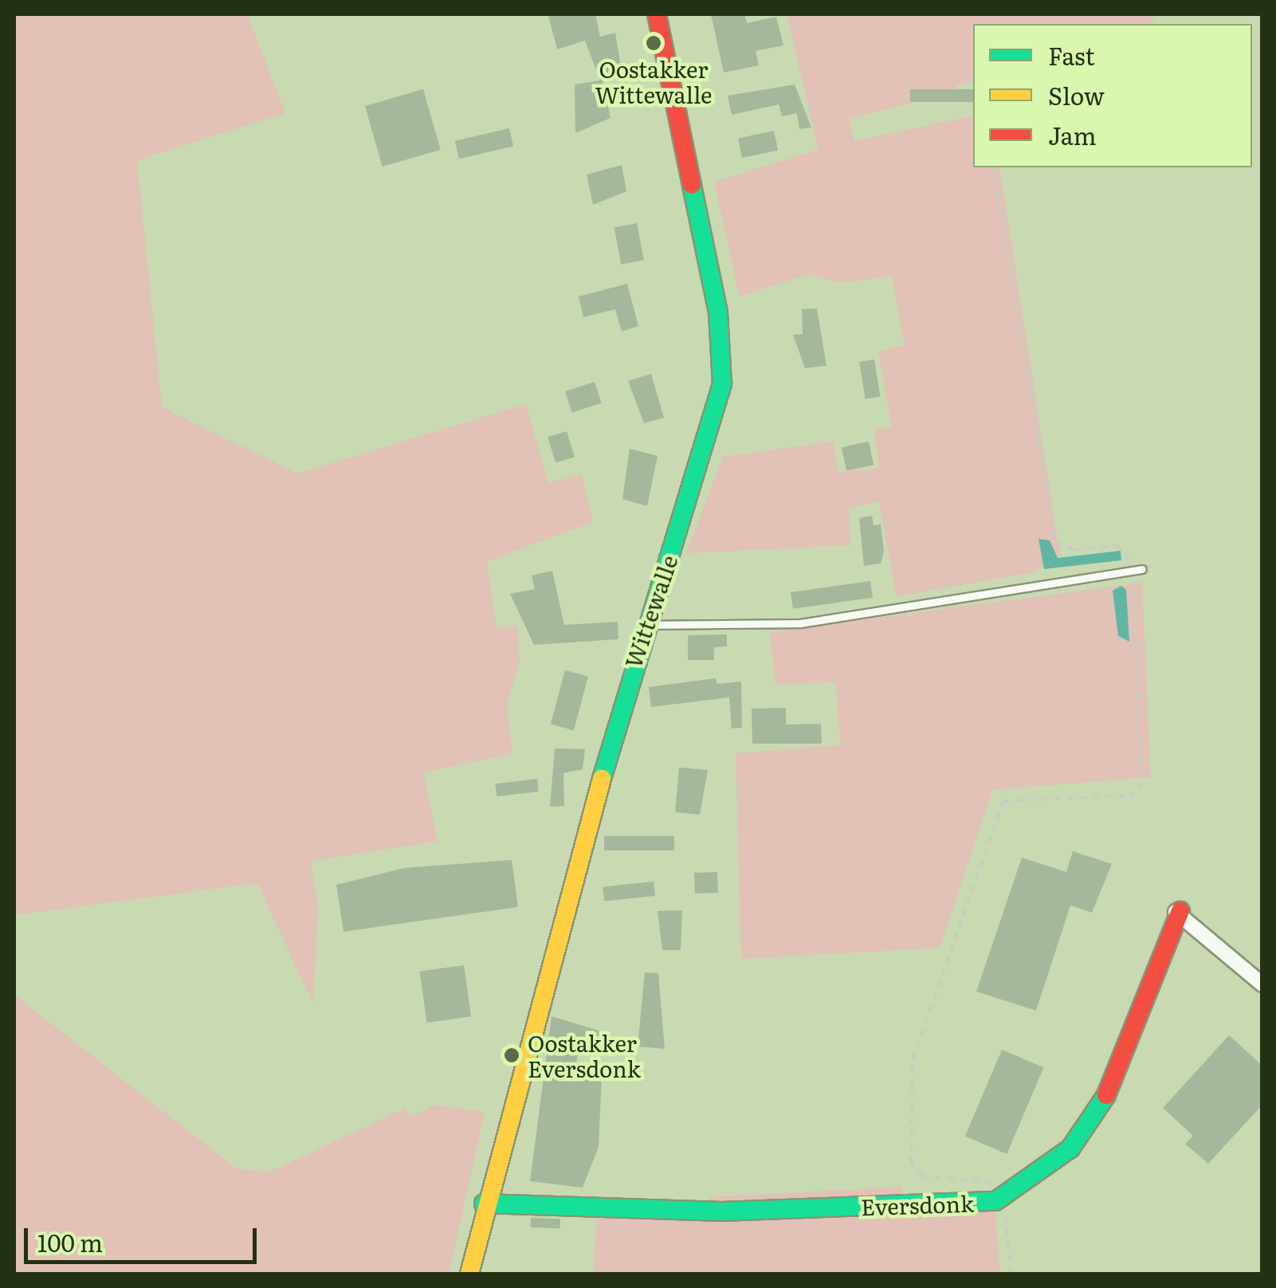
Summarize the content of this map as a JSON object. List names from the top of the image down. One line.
{"streets":{"street":["Wittewalle","Eversdonk"]},"crossings":[["Wittewalle","Eversdonk"]],"places":["Oostakker Wittewalle","Oostakker Eversdonk"],"legend":["Fast","Slow","Jam"],"scale_bar":"100 m"}
